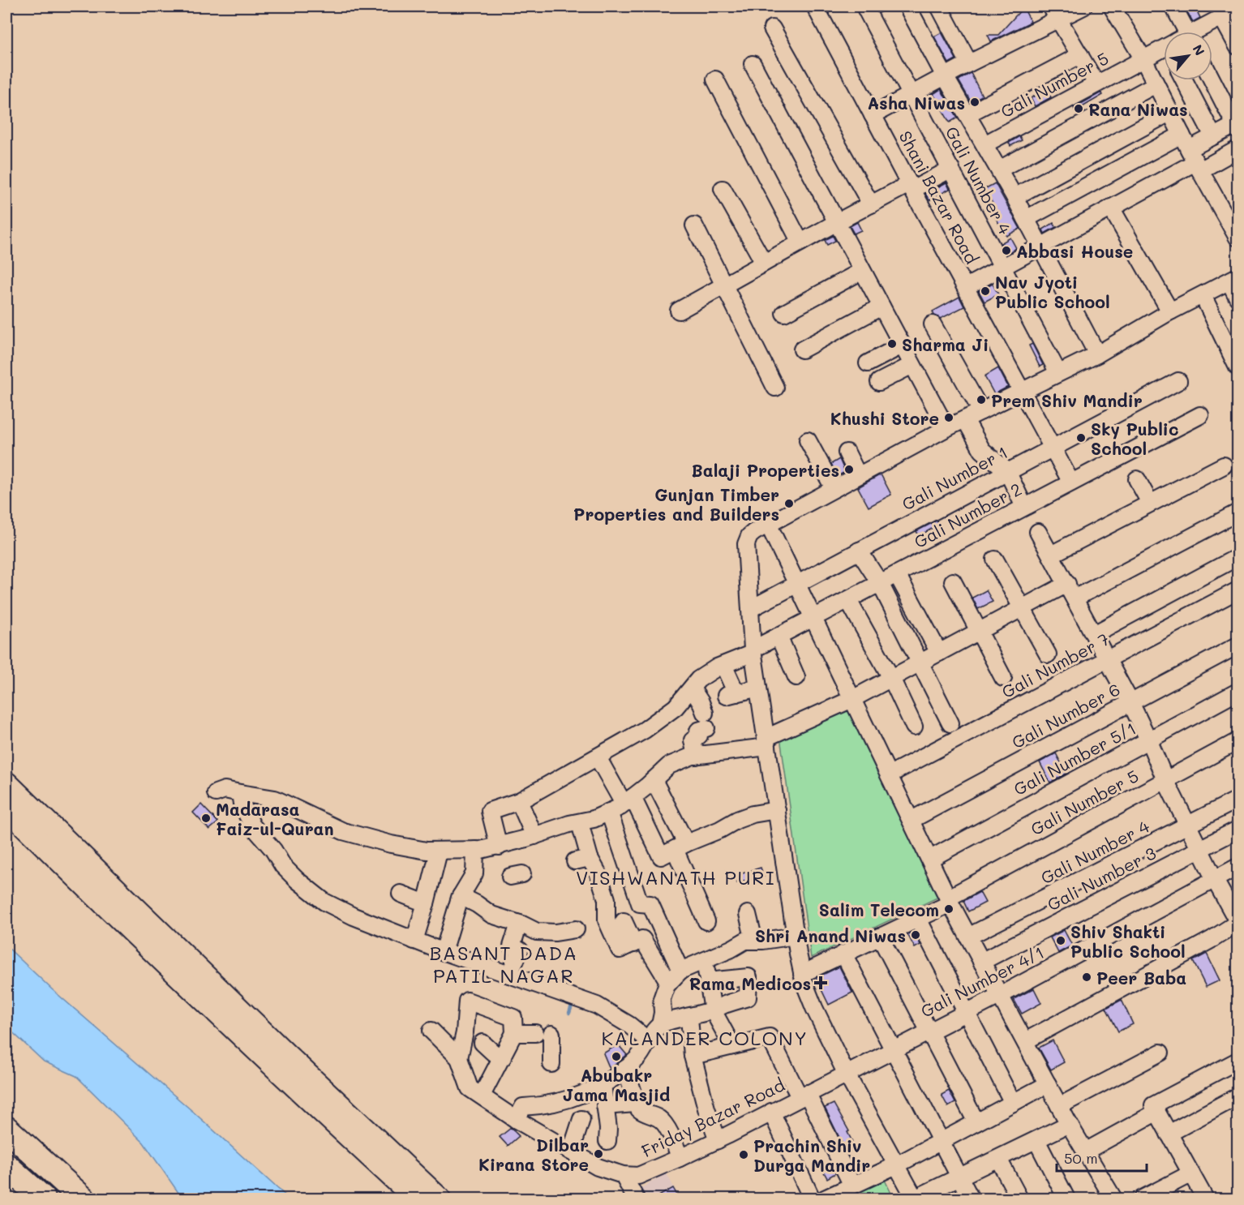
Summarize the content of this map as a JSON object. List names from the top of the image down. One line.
{"streets":{"street":["Gali Number 5","Gali Number 4","Shani Bazar Road","Gali Number 1","Gali Number 2","Gali Number 7","Gali Number 6","Gali Number 5/1","Gali Number 3","Gali Number 4/1","Friday Bazar Road"]},"crossings":[["Shani Bazar Road","Gali Number 1"],["Shani Bazar Road","Gali Number 2"],["Gali Number 4/1","Friday Bazar Road"]],"districts":["VISHWANATH PURI","BASANT DADA PATIL NAGAR","KALANDER COLONY"],"places":{"other":["Asha Niwas","Rana Niwas","Abbasi House","Nav Jyoti Public School","Sharma Ji","Prem Shiv Mandir","Khushi Store","Sky Public School","Balaji Properties","Gunjan Timber Properties and Builders","Madarasa Faiz-ul-Quran","Salim Telecom","Shri Anand Niwas","Shiv Shakti Public School","Peer Baba","Abubakr Jama Masjid","Dilbar Kirana Store","Prachin Shiv Durga Mandir"],"health":["Rama Medicos"]},"scale_bar":"50 m","north":"top right"}
